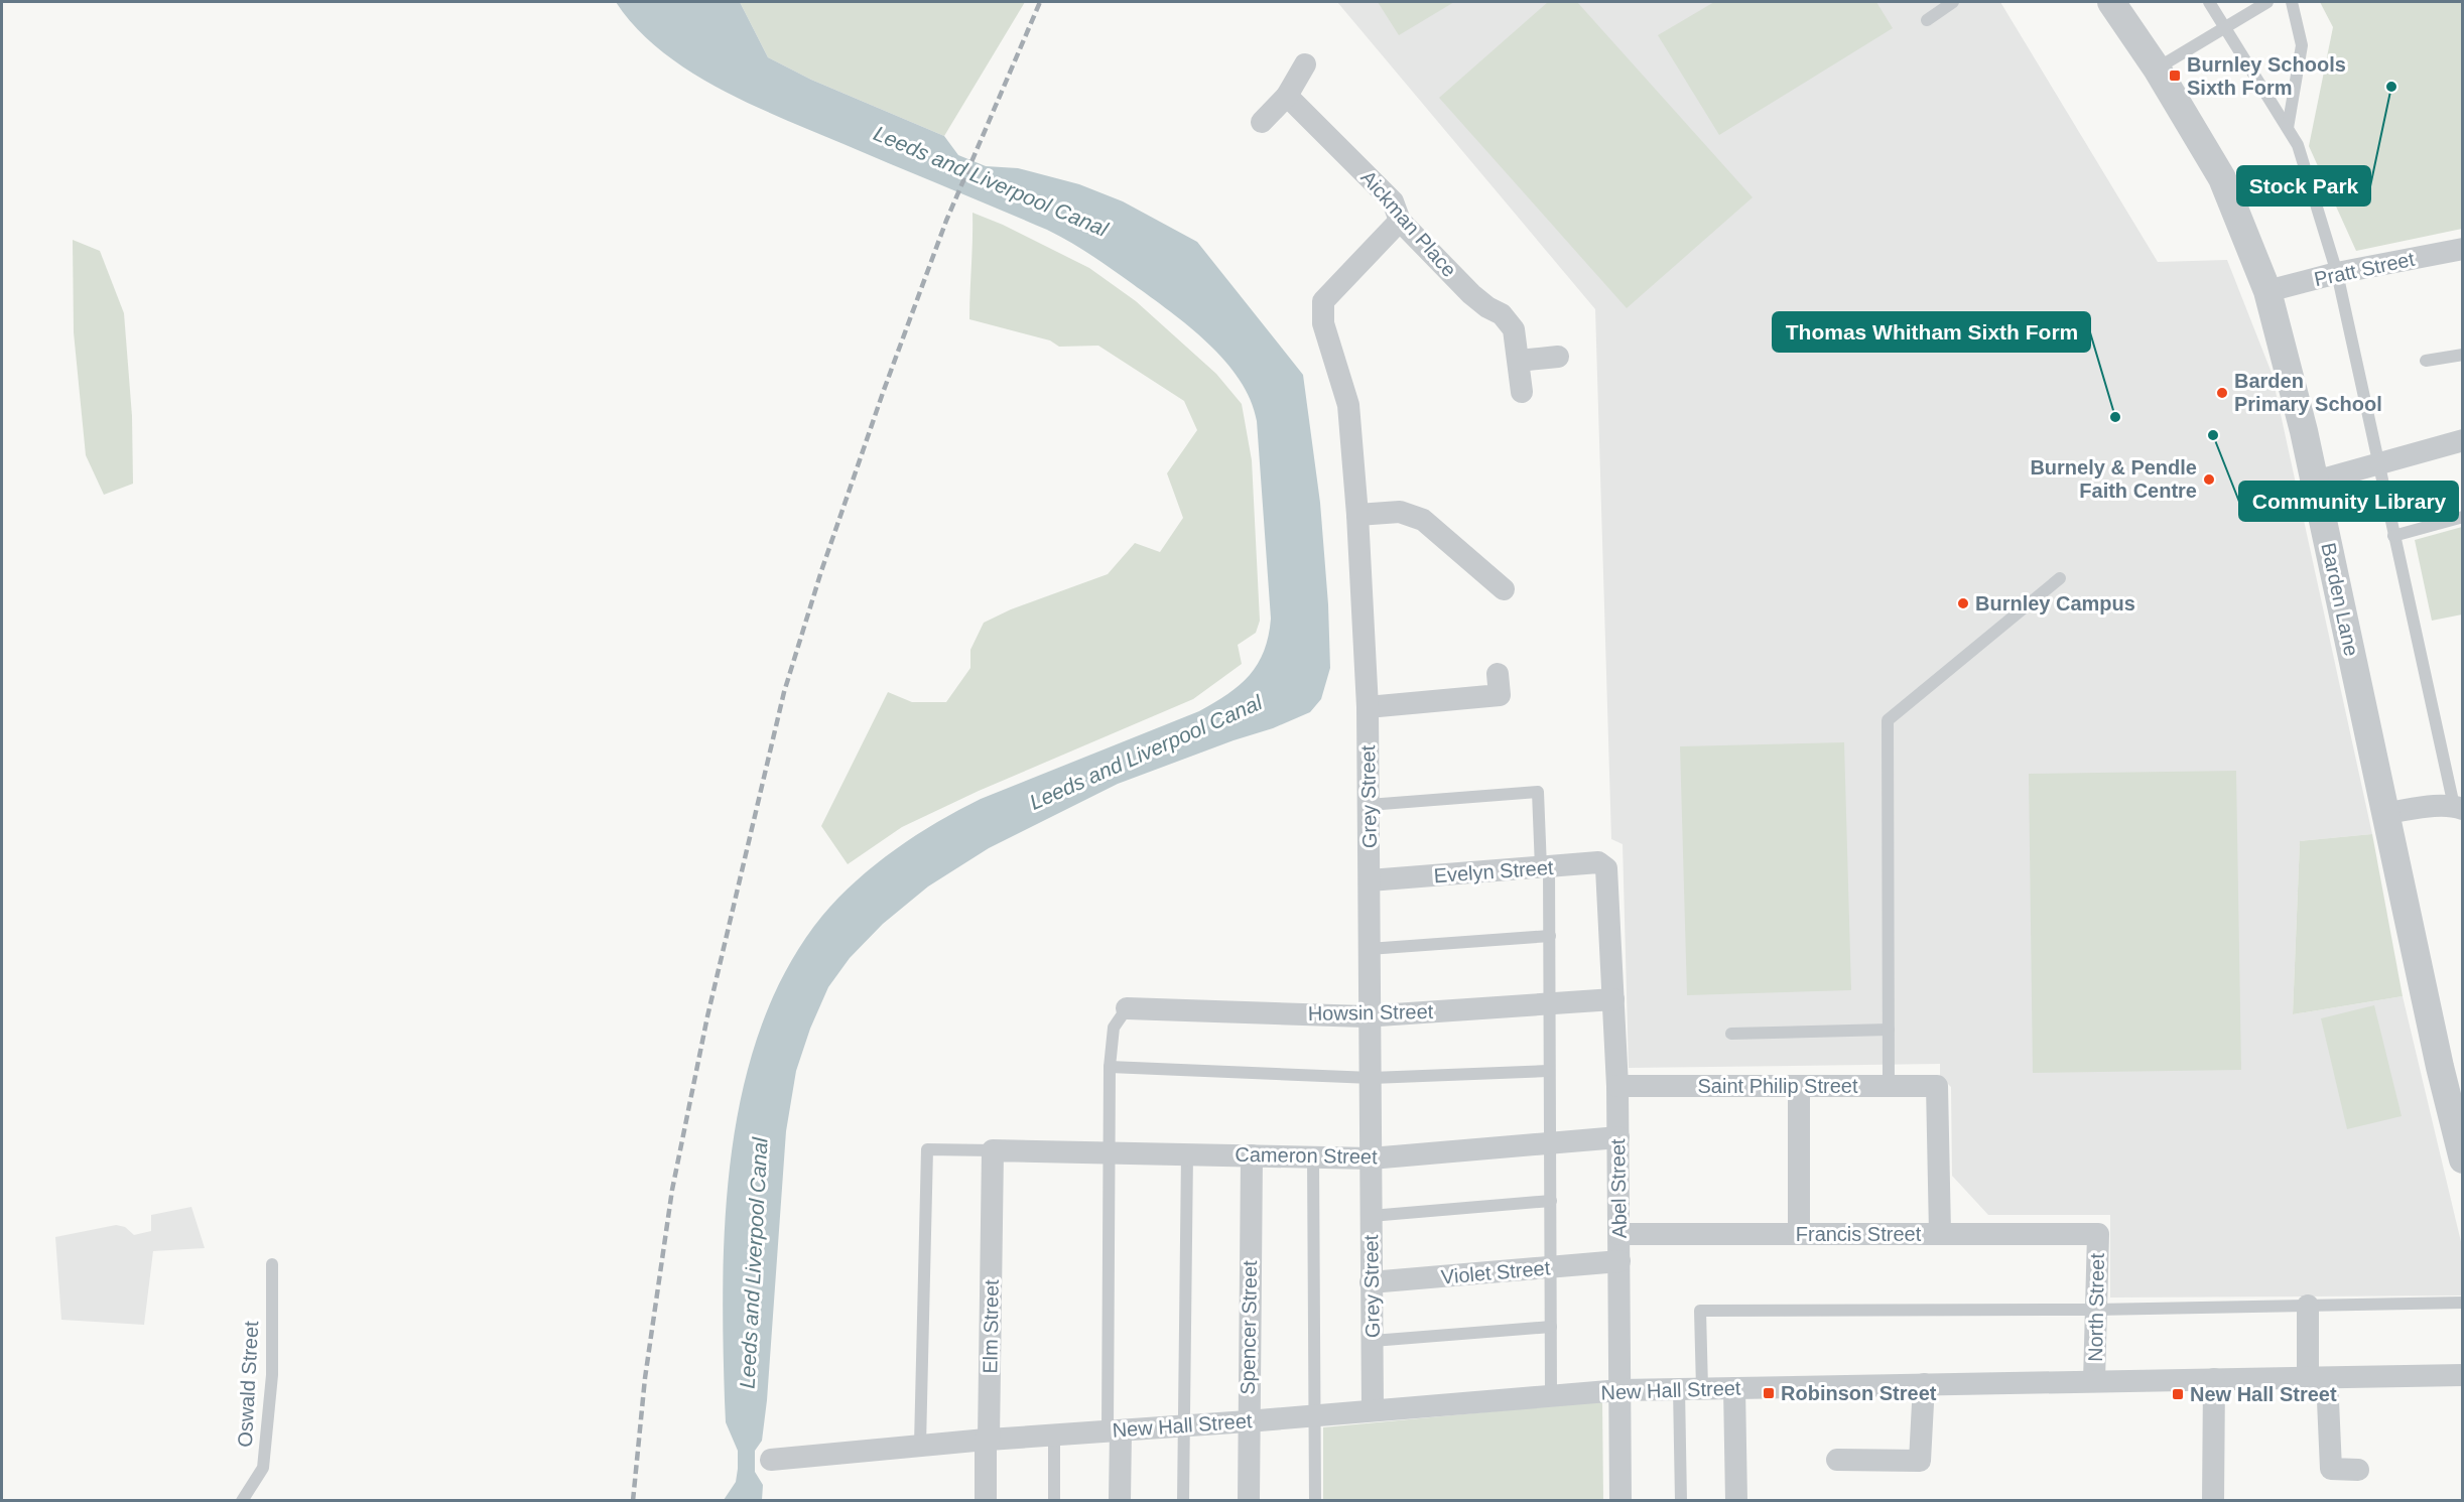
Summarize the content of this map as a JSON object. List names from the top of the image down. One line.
{"streets":{"street":["Aickman Place","Pratt Street","Barden Lane","Grey Street","Evelyn Street","Howsin Street","Saint Philip Street","Cameron Street","Abel Street","Francis Street","Violet Street","North Street","Elm Street","Spencer Street","New Hall Street"],"lane":["Oswald Street"]},"crossings":[["Aickman Place","Grey Street"],["Pratt Street","Barden Lane"],["Grey Street","Evelyn Street"],["Grey Street","Howsin Street"],["Grey Street","Cameron Street"],["Grey Street","Violet Street"],["Grey Street","New Hall Street"],["Evelyn Street","Abel Street"],["Howsin Street","Abel Street"],["Saint Philip Street","Abel Street"],["Saint Philip Street","Francis Street"],["Cameron Street","Abel Street"],["Cameron Street","Elm Street"],["Cameron Street","Spencer Street"],["Abel Street","Francis Street"],["Abel Street","Violet Street"],["Abel Street","New Hall Street"],["Francis Street","North Street"],["North Street","New Hall Street"],["Elm Street","New Hall Street"],["Spencer Street","New Hall Street"]],"water":["Leeds and Liverpool Canal"],"places":{"transit":["Burnley Schools Sixth Form","Robinson Street","New Hall Street"],"other":["Stock Park","Barden Primary School","Thomas Whitham Sixth Form","Community Library","Burnely & Pendle Faith Centre","Burnley Campus"]}}
